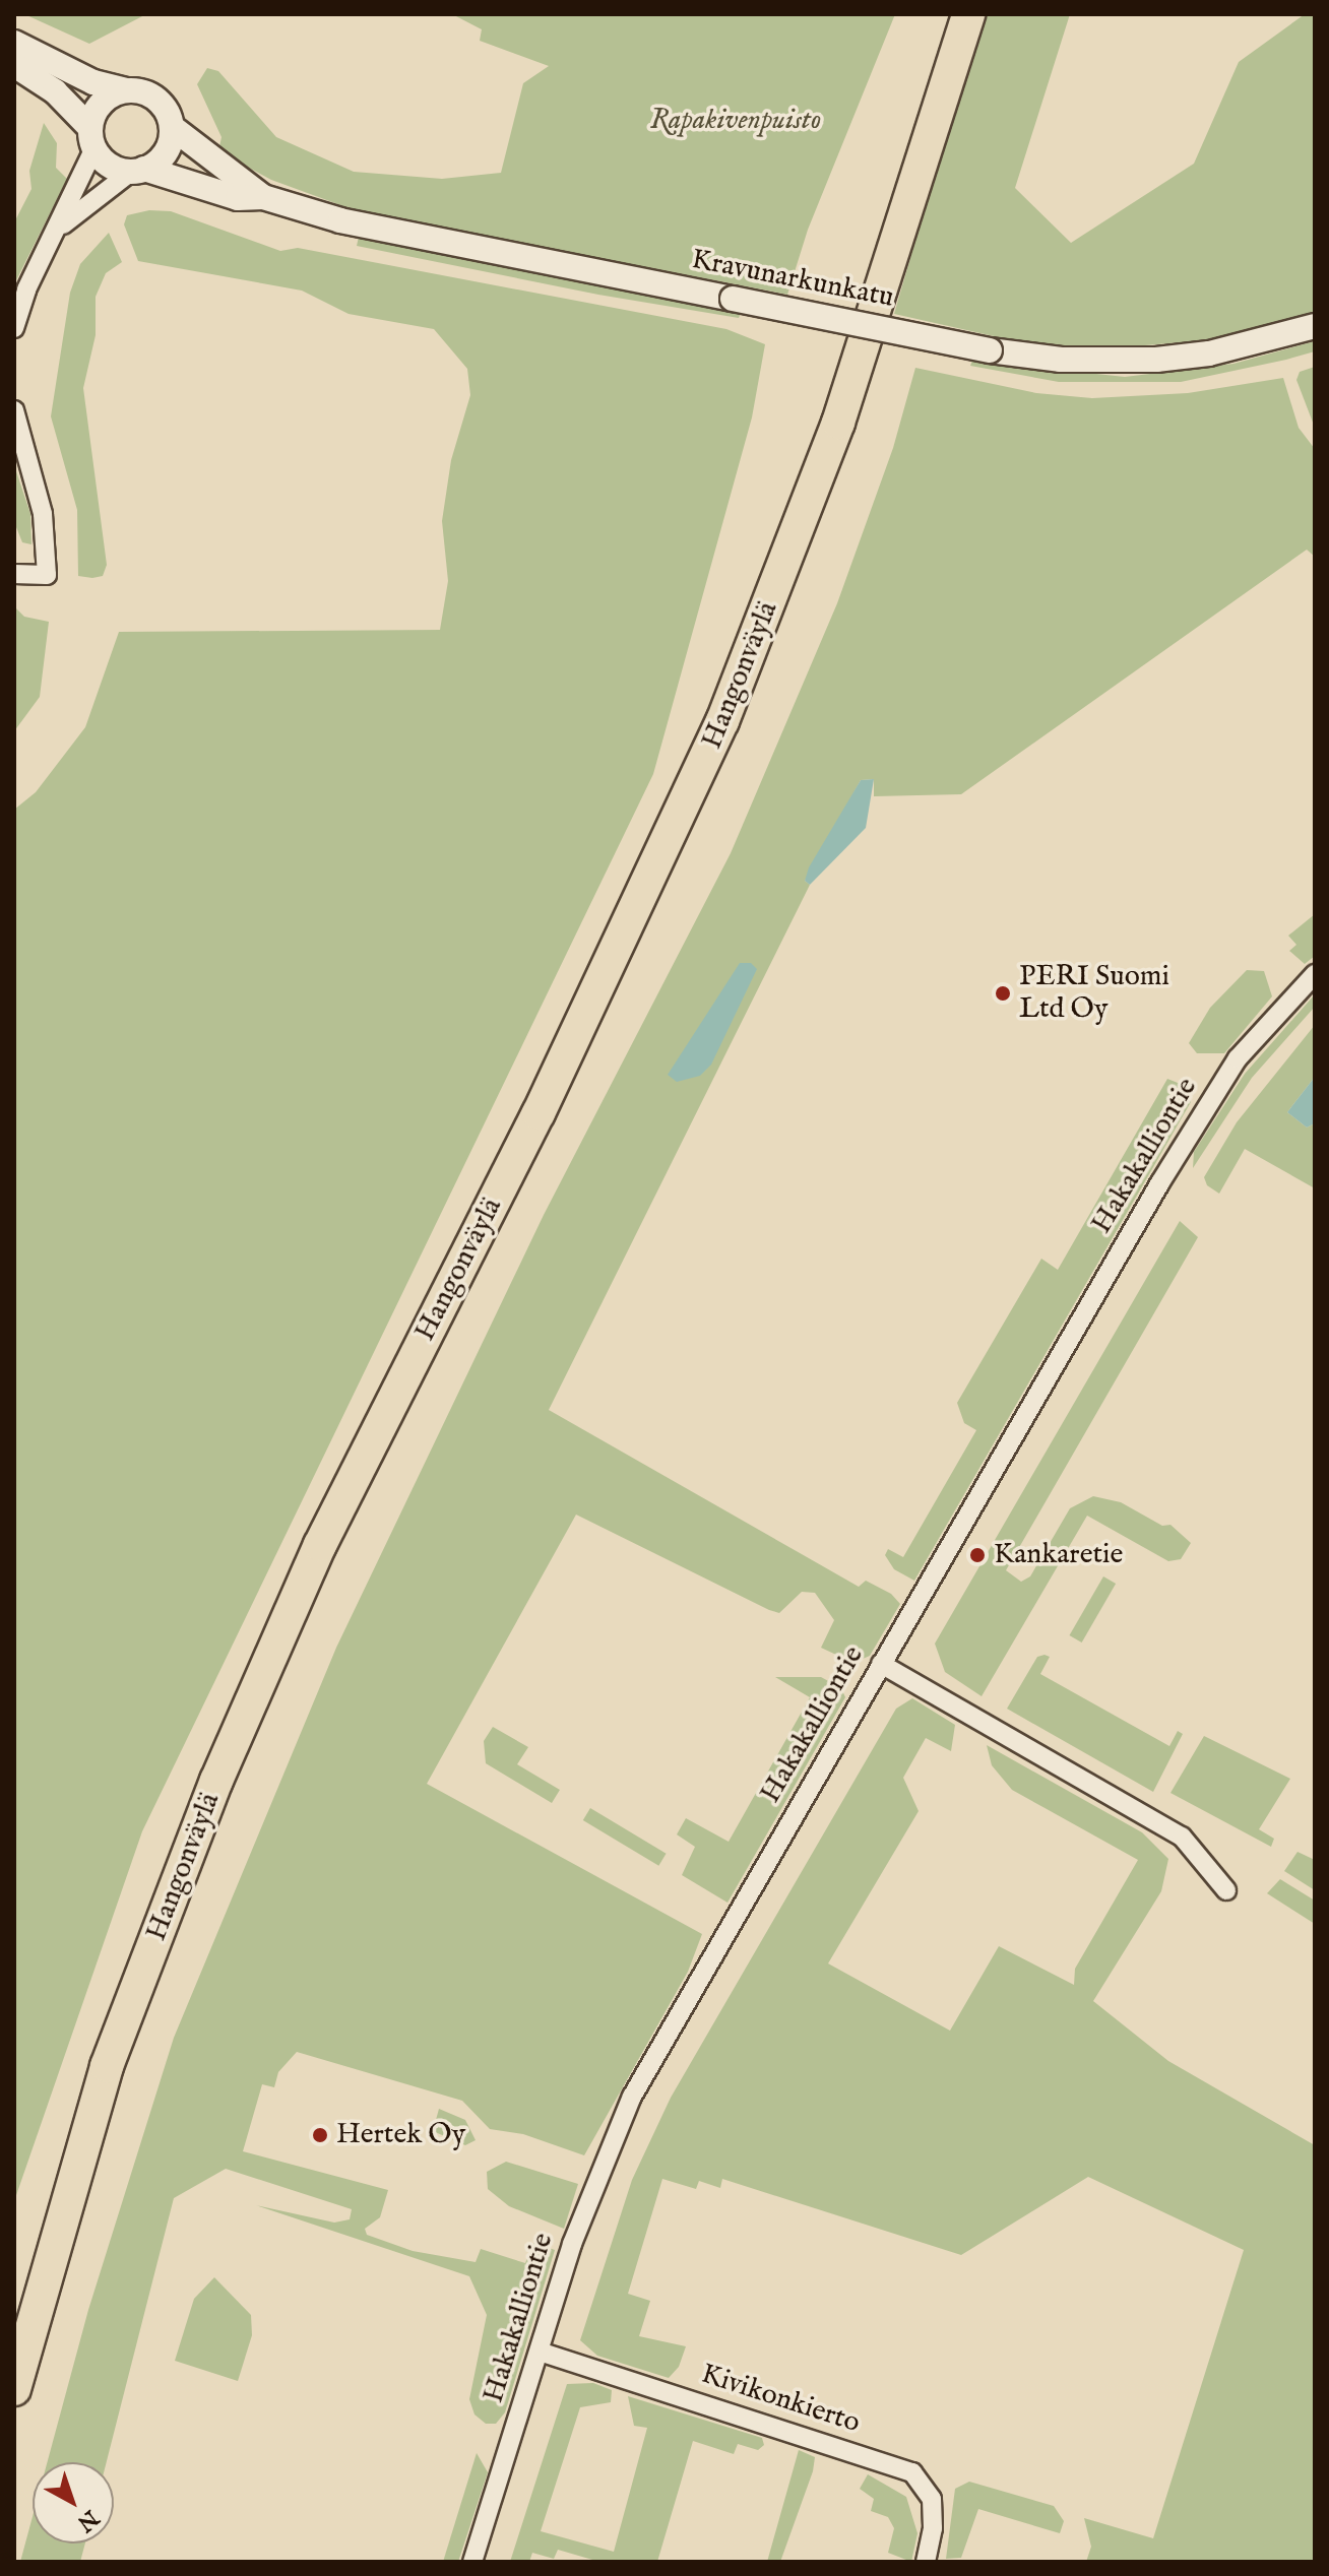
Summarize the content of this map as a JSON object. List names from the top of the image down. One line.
{"streets":{"highway":["Hangonväylä"],"street":["Kravunarkunkatu","Hakakalliontie","Kivikonkierto"]},"crossings":[["Hakakalliontie","Kivikonkierto"]],"parks":["Rapakivenpuisto"],"places":["PERI Suomi Ltd Oy","Kankaretie","Hertek Oy"],"north":"bottom right"}
